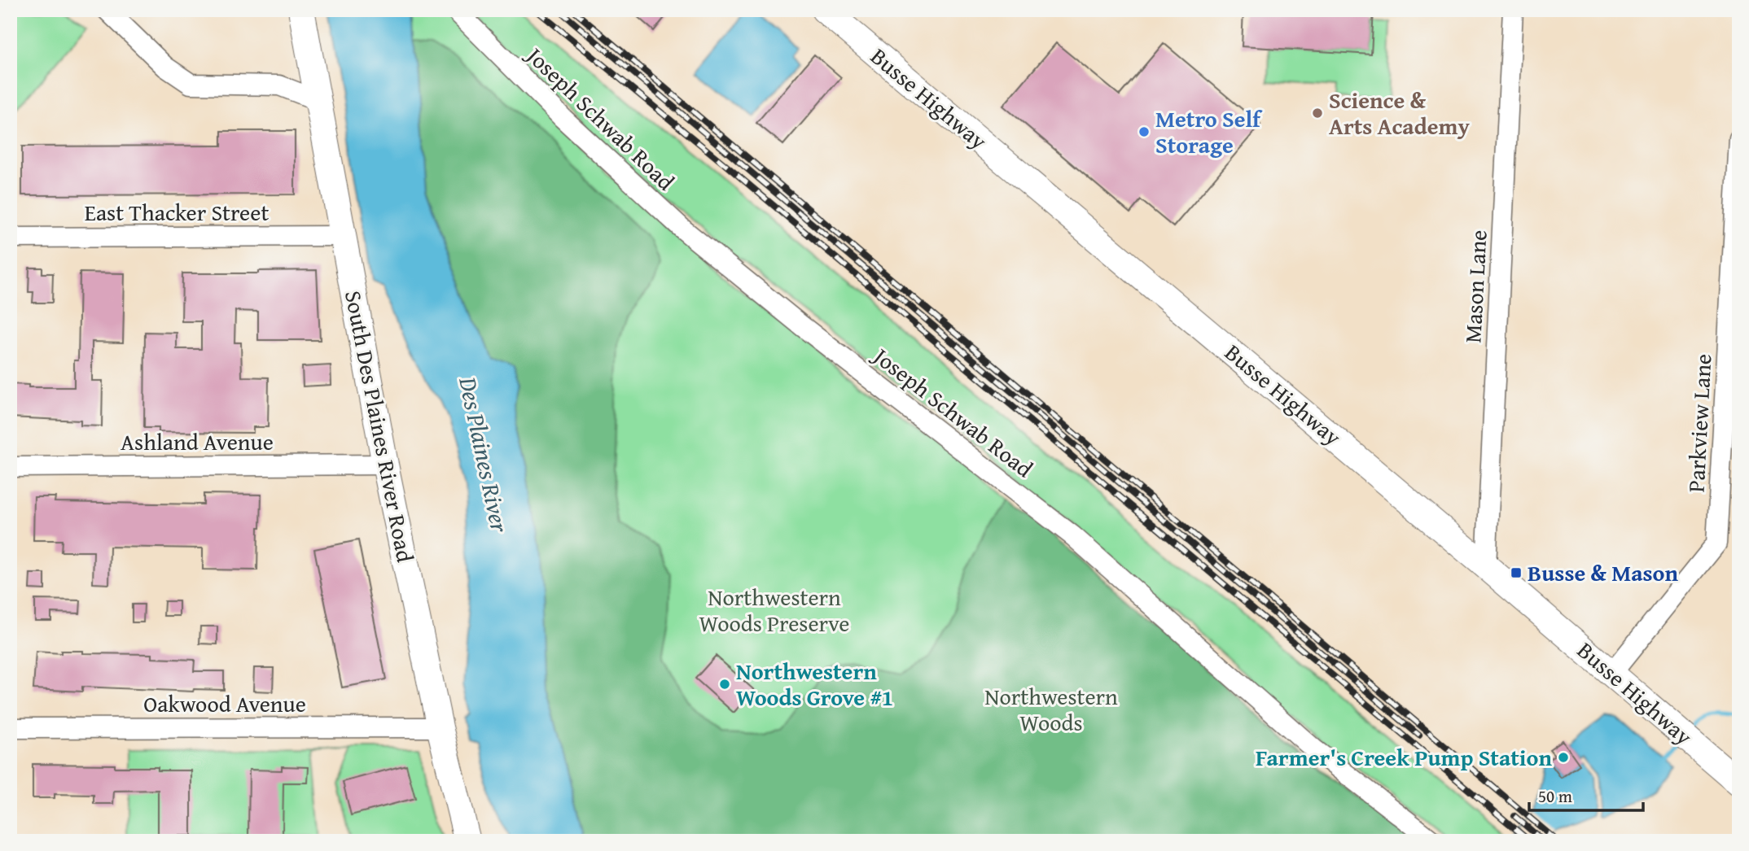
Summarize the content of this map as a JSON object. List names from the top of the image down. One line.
{"streets":{"main road":["Busse Highway","South Des Plaines River Road"],"street":["Joseph Schwab Road","East Thacker Street","Mason Lane","Parkview Lane","Ashland Avenue","Oakwood Avenue"]},"crossings":[["Busse Highway","Mason Lane"],["Busse Highway","Parkview Lane"],["East Thacker Street","South Des Plaines River Road"],["South Des Plaines River Road","Ashland Avenue"],["South Des Plaines River Road","Oakwood Avenue"]],"water":["Des Plaines River"],"parks":["Northwestern Woods Preserve","Northwestern Woods"],"places":{"other":["Science & Arts Academy","Metro Self Storage","Northwestern Woods Grove #1","Farmer's Creek Pump Station"],"transit":["Busse & Mason"]},"scale_bar":"50 m"}
